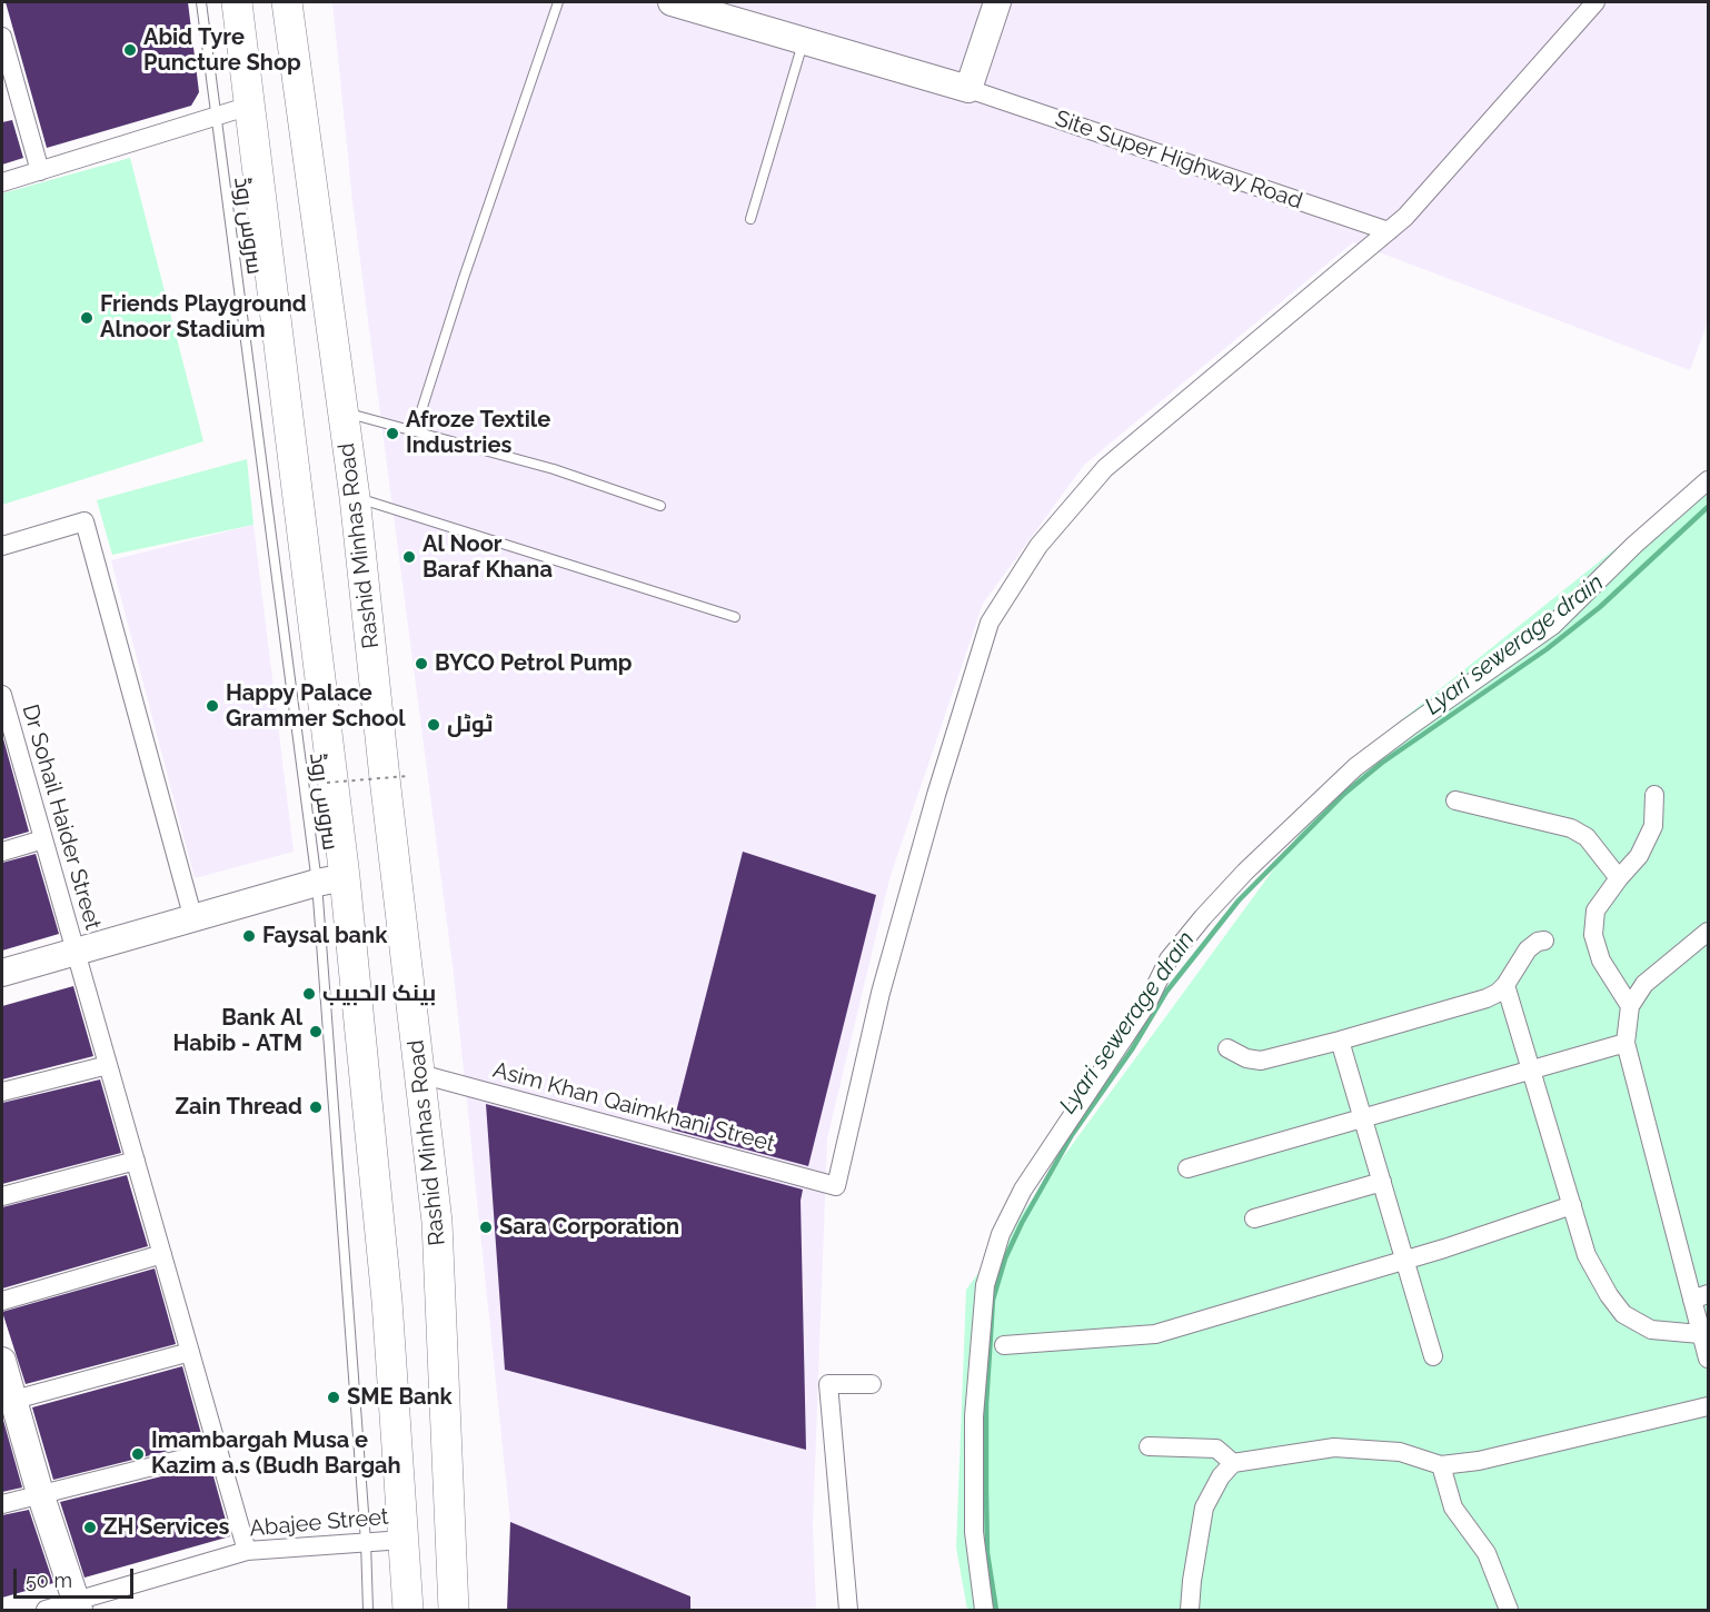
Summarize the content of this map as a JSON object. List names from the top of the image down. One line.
{"streets":{"main road":["Rashid Minhas Road"],"street":["Site Super Highway Road","Dr Sohail Haider Street","Asim Khan Qaimkhani Street","Abajee Street"],"lane":["سروس روڈ"]},"crossings":[["Site Super Highway Road","Asim Khan Qaimkhani Street"],["سروس روڈ","Abajee Street"],["Rashid Minhas Road","Asim Khan Qaimkhani Street"],["Dr Sohail Haider Street","Abajee Street"]],"water":["Lyari sewerage drain"],"places":["Abid Tyre Puncture Shop","Friends Playground Alnoor Stadium","Afroze Textile Industries","Al Noor Baraf Khana","BYCO Petrol Pump","Happy Palace Grammer School","ٹوٹل","Faysal bank","بينک الحبيب","Bank Al Habib - ATM","Zain Thread","Sara Corporation","SME Bank","Imambargah Musa e Kazim a.s (Budh Bargah","ZH Services"],"scale_bar":"50 m"}
